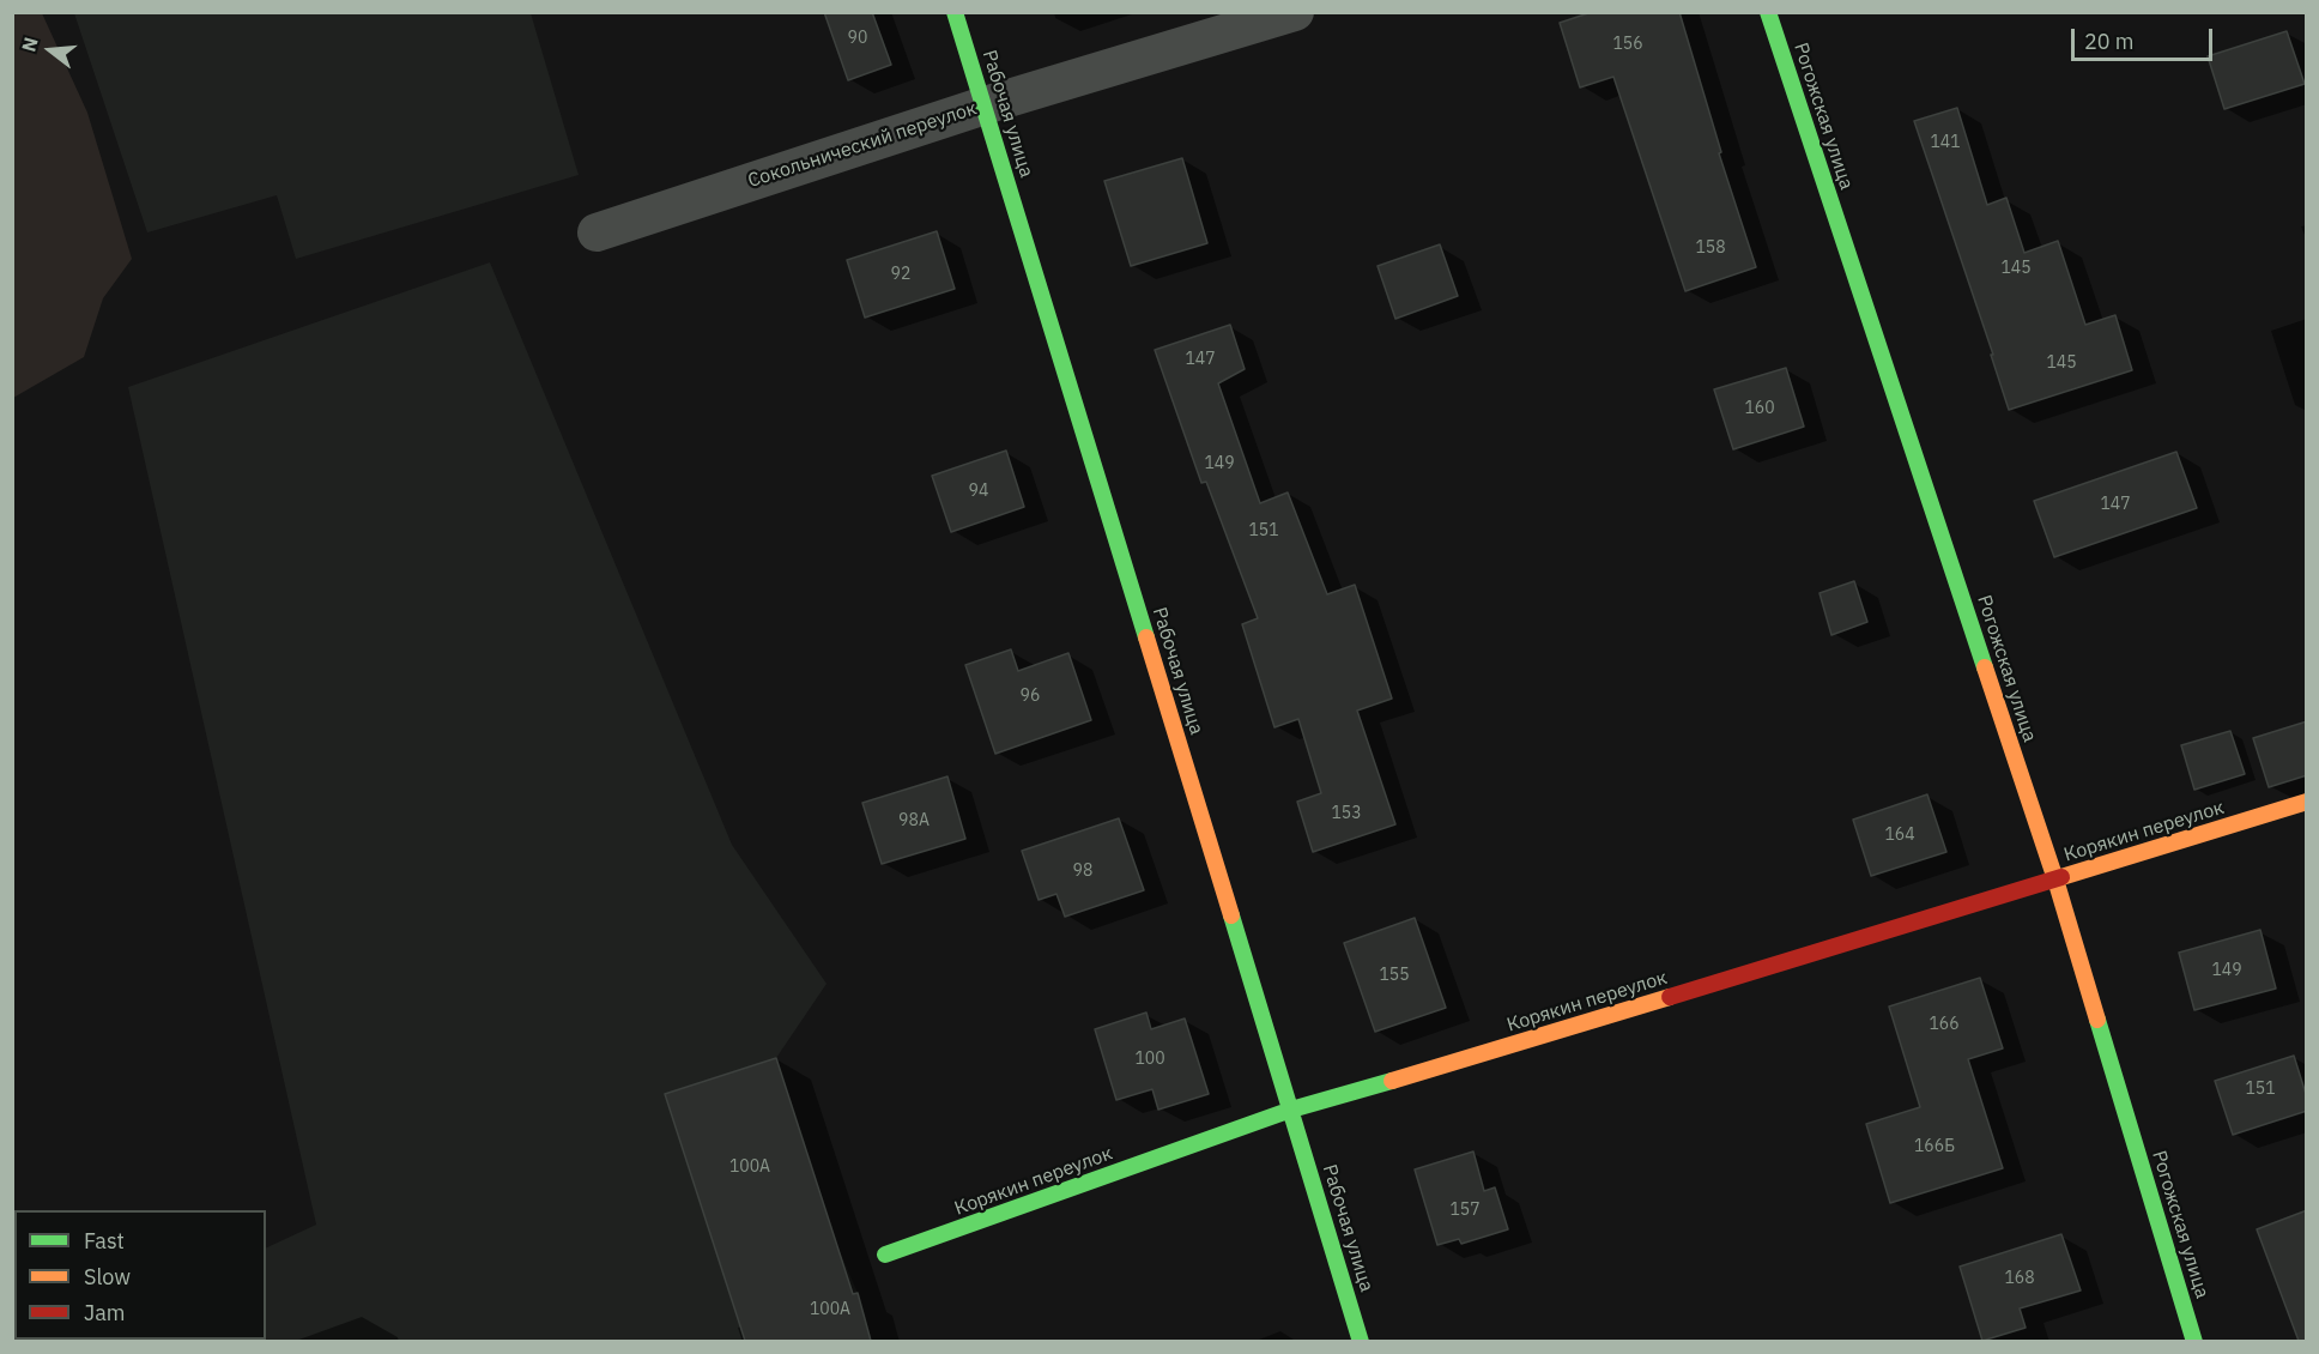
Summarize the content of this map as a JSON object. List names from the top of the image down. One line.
{"streets":{"street":["Рабочая улица","Рогожская улица","Сокольнический переулок","Корякин переулок"]},"crossings":[["Рабочая улица","Сокольнический переулок"],["Рабочая улица","Корякин переулок"],["Рогожская улица","Корякин переулок"]],"house_numbers":["90","156","141","158","145","92","147","145","160","149","94","147","151","96","153","98А","164","98","149","155","166","100","151","166Б","100А","157","168","100А"],"legend":["Fast","Slow","Jam"],"scale_bar":"20 m","north":"left"}
